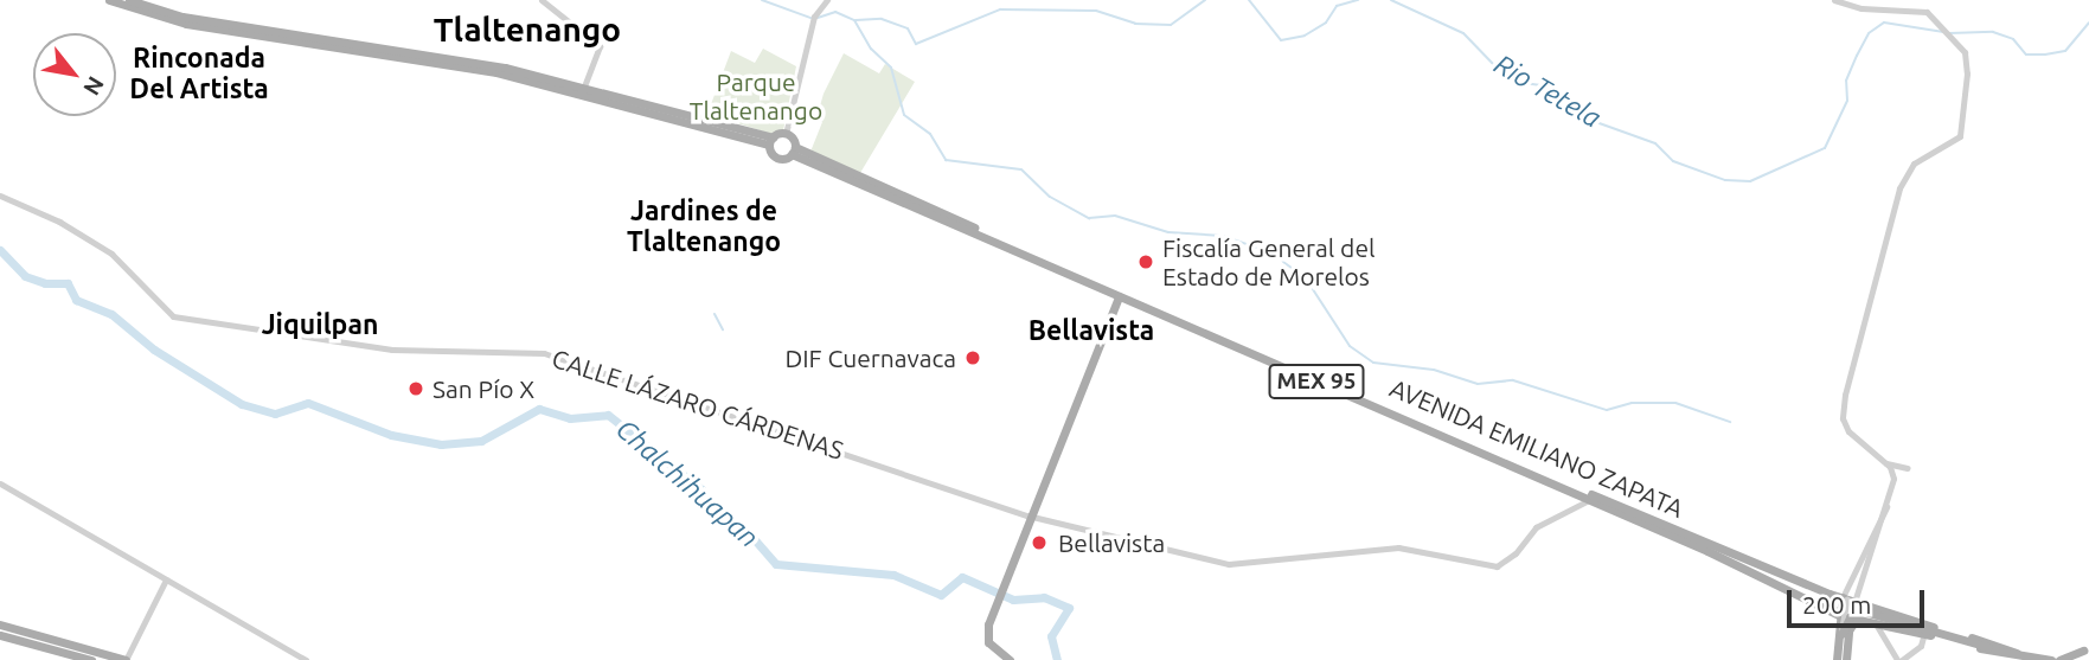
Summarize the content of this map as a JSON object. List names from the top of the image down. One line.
{"streets":{"main road":["MEX 95","AVENIDA EMILIANO ZAPATA"],"street":["CALLE LÁZARO CÁRDENAS"]},"crossings":[["MEX 95","AVENIDA EMILIANO ZAPATA"],["CALLE LÁZARO CÁRDENAS","AVENIDA EMILIANO ZAPATA"]],"districts":["Tlaltenango","Rinconada Del Artista","Jardines de Tlaltenango","Jiquilpan","Bellavista"],"water":["Rio Tetela","Chalchihuapan"],"parks":["Parque Tlaltenango"],"places":["Fiscalía General del Estado de Morelos","DIF Cuernavaca","San Pío X","Bellavista"],"scale_bar":"200 m","north":"bottom right"}
